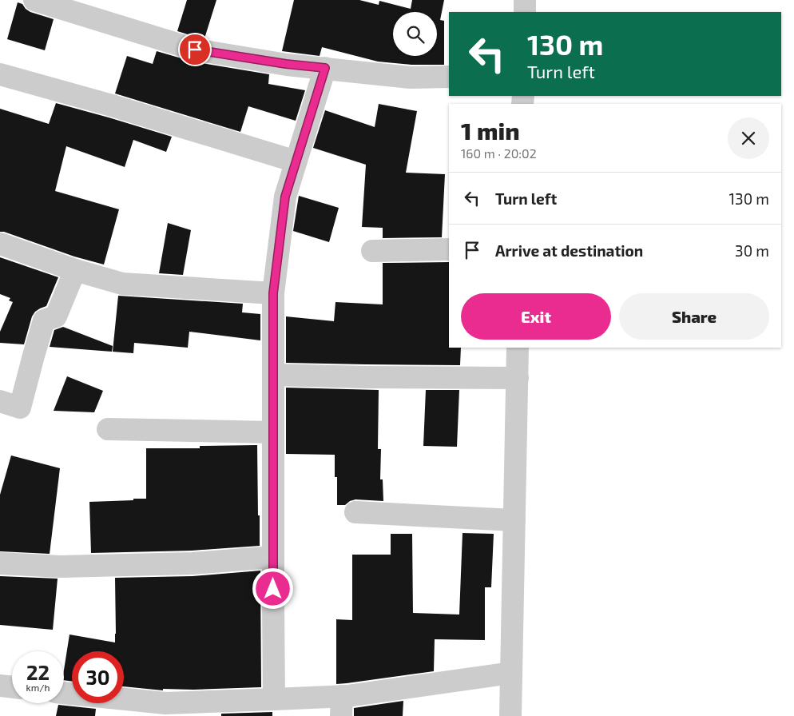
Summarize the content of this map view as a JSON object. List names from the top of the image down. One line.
{"page":{"turn":["130 m","Turn left"],"heading":["1 min","160 m · 20:02"],"list":[{"name":"Turn left","value":"130 m"},{"name":"Arrive at destination","value":"30 m"}],"buttons":["Exit","Share"],"speed":"22 km/h","limit":"30"}}
